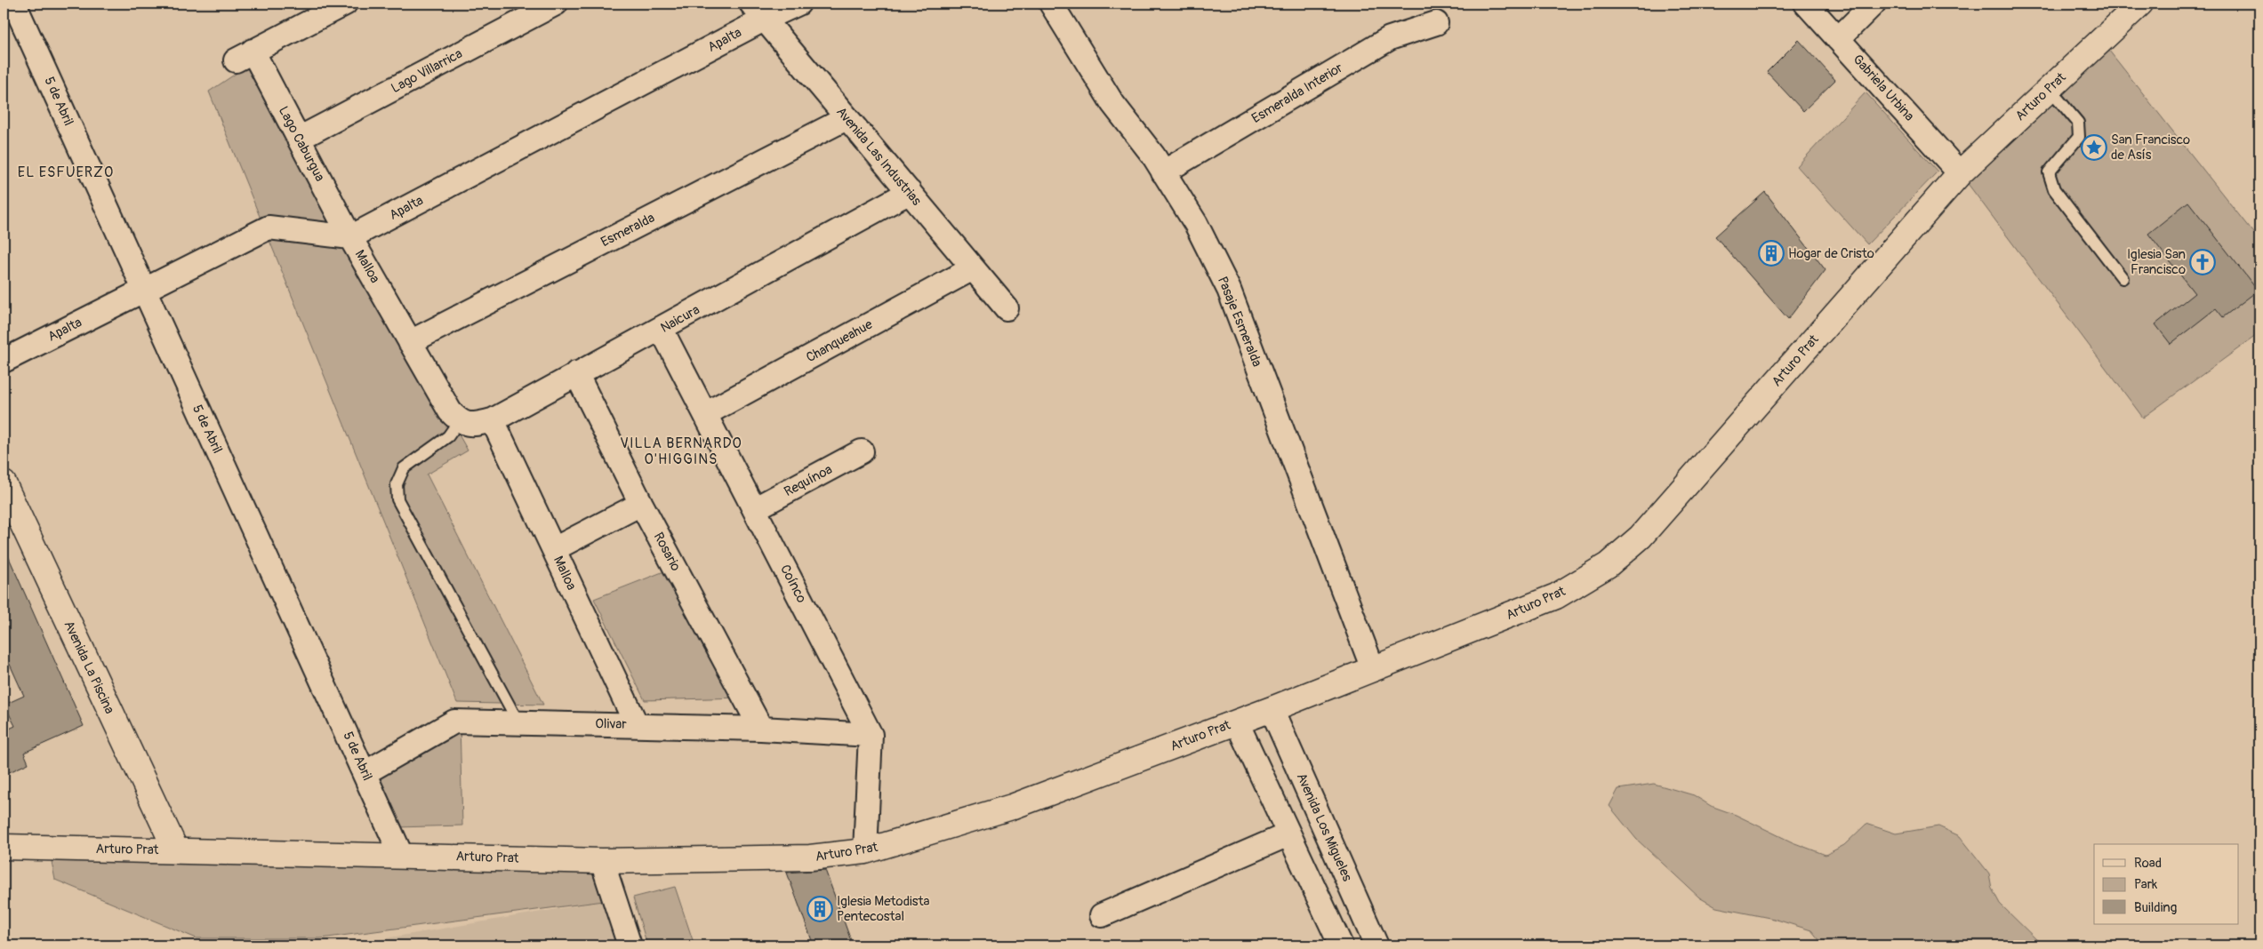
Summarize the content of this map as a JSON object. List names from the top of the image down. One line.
{"streets":{"main road":["Arturo Prat","Avenida La Piscina"],"street":["Apalta","Lago Villarrica","Gabriela Urbina","Esmeralda Interior","5 de Abril","Lago Caburgua","Avenida Las Industrias","Esmeralda","Malloa","Naicura","Pasaje Esmeralda","Chanqueahue","Requínoa","Rosario","Coínco","Olivar","Avenida Los Migueles"]},"crossings":[["Apalta","5 de Abril"],["Apalta","Lago Caburgua"],["Apalta","Avenida Las Industrias"],["Apalta","Malloa"],["Lago Villarrica","Lago Caburgua"],["Gabriela Urbina","Arturo Prat"],["Esmeralda Interior","Pasaje Esmeralda"],["Arturo Prat","5 de Abril"],["Arturo Prat","Pasaje Esmeralda"],["Arturo Prat","Coínco"],["Arturo Prat","Avenida La Piscina"],["Arturo Prat","Avenida Los Migueles"],["5 de Abril","Olivar"],["Lago Caburgua","Malloa"],["Avenida Las Industrias","Esmeralda"],["Avenida Las Industrias","Naicura"],["Avenida Las Industrias","Chanqueahue"],["Esmeralda","Malloa"],["Malloa","Naicura"],["Malloa","Olivar"],["Naicura","Rosario"],["Naicura","Coínco"],["Chanqueahue","Coínco"],["Requínoa","Coínco"],["Rosario","Olivar"],["Coínco","Olivar"]],"districts":["EL ESFUERZO","VILLA BERNARDO O'HIGGINS"],"places":{"place":["San Francisco de Asís"],"building":["Hogar de Cristo","Iglesia Metodista Pentecostal"],"church":["Iglesia San Francisco"]},"legend":["Road","Park","Building"]}
